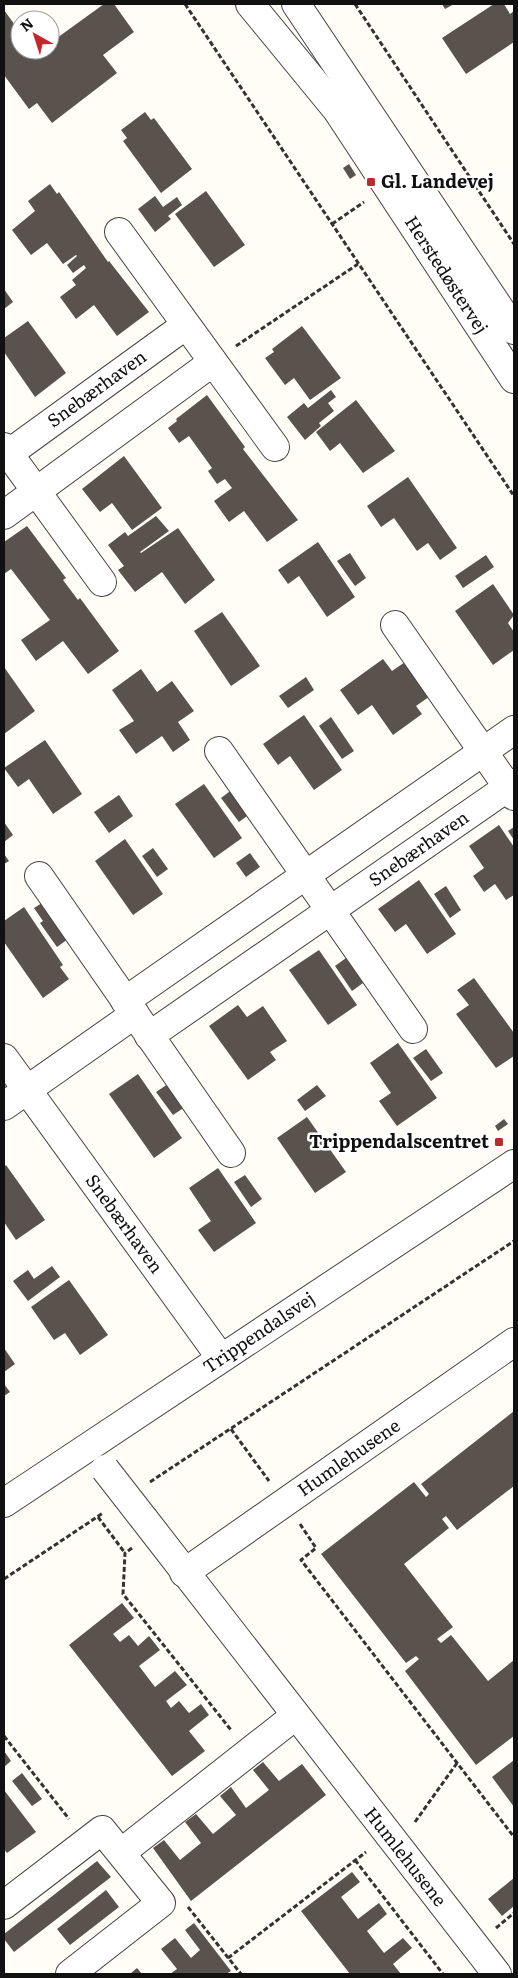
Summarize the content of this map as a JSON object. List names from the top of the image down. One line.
{"streets":{"street":["Herstedøstervej","Snebærhaven","Trippendalsvej","Humlehusene"]},"crossings":[["Snebærhaven","Trippendalsvej"],["Trippendalsvej","Humlehusene"]],"places":{"transit":["Gl. Landevej","Trippendalscentret"]},"north":"top left"}
